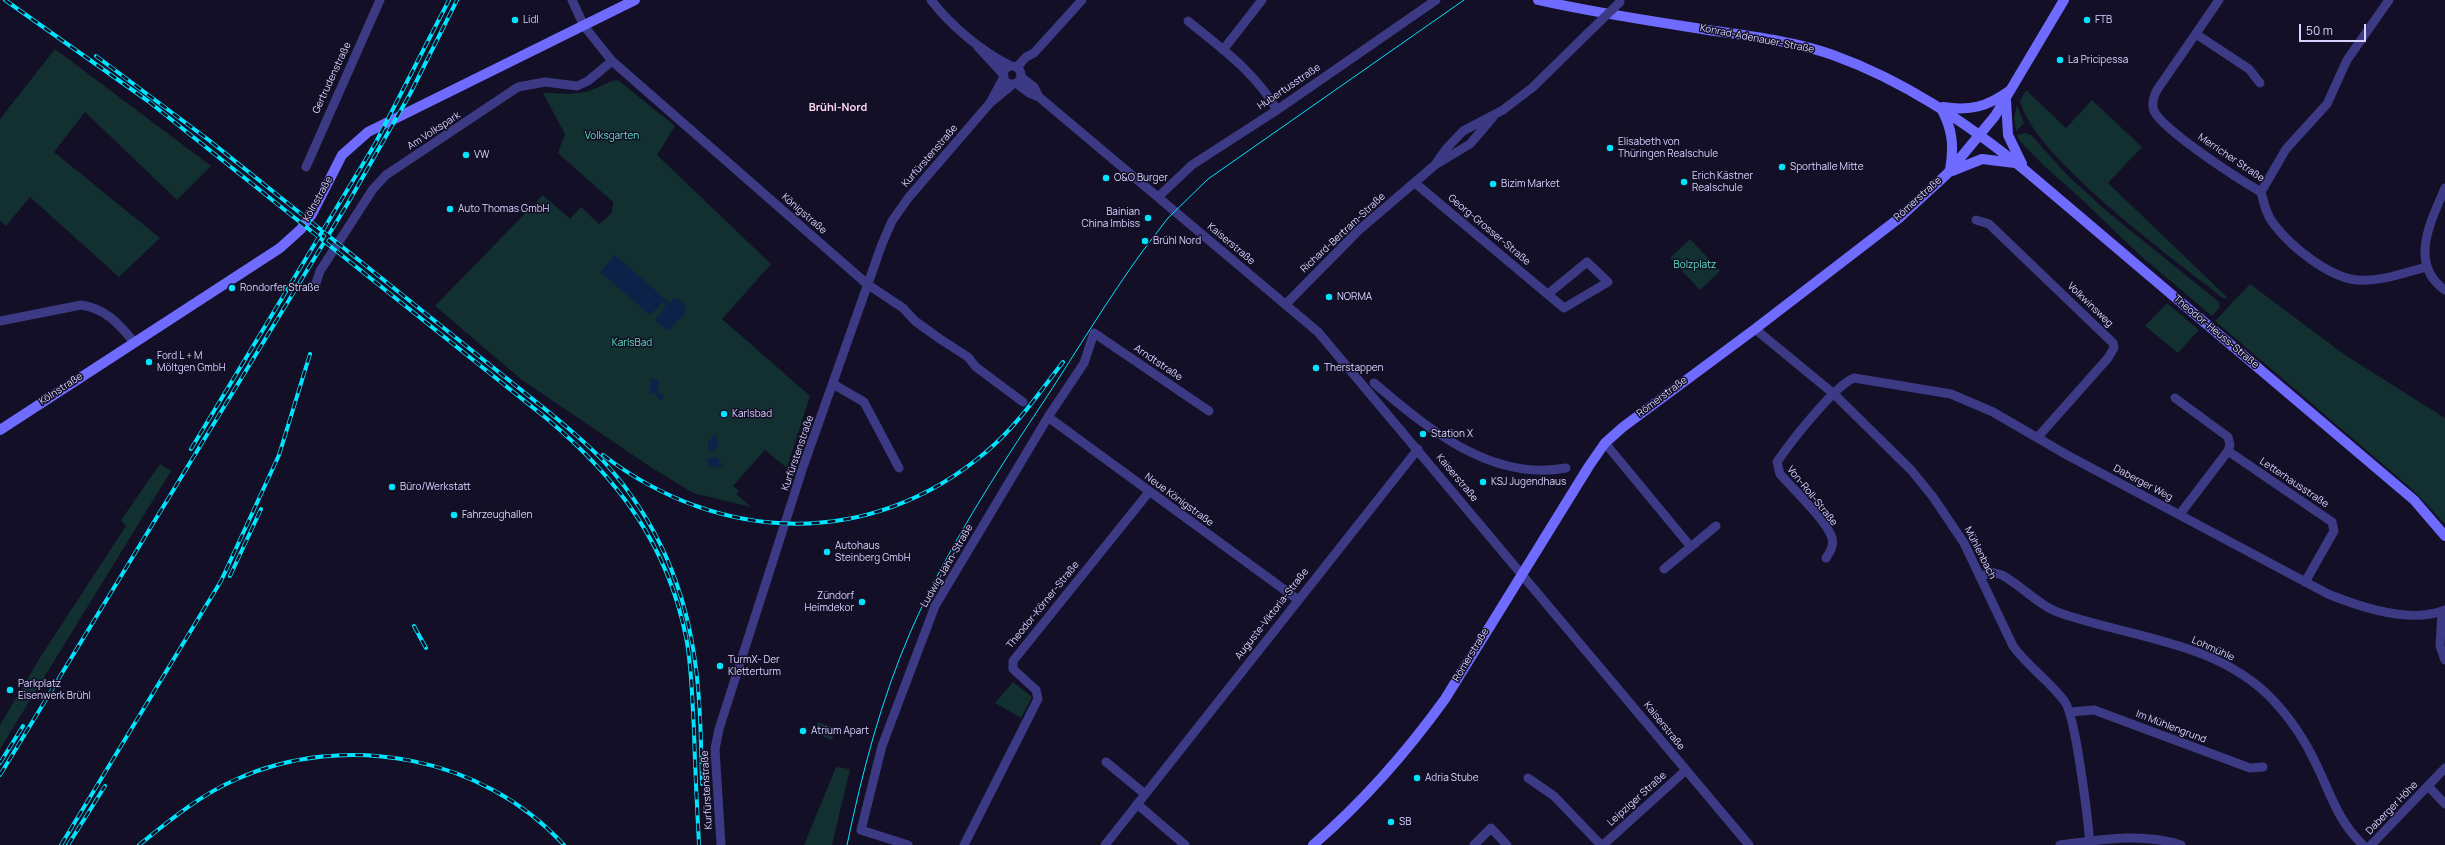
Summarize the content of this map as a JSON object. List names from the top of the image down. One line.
{"streets":{"main road":["Konrad-Adenauer-Straße","Kölnstraße","Römerstraße","Theodor-Heuss-Straße"],"street":["Gertrudenstraße","Hubertusstraße","Am Volkspark","Kurfürstenstraße","Merricher Straße","Königstraße","Georg-Grosser-Straße","Richard-Bertram-Straße","Kaiserstraße","Volkwinsweg","Arndtstraße","Daberger Weg","Letterhausstraße","Von-Roll-Straße","Neue Königstraße","Mühlenbach","Ludwig-Jahn-Straße","Theodor-Körner-Straße","Auguste-Viktoria-Straße","Lohmühle","Im Mühlengrund","Leipziger Straße","Daberger Höhe"]},"crossings":[["Konrad-Adenauer-Straße","Römerstraße"],["Konrad-Adenauer-Straße","Theodor-Heuss-Straße"],["Hubertusstraße","Kaiserstraße"],["Am Volkspark","Königstraße"],["Kurfürstenstraße","Königstraße"],["Kurfürstenstraße","Kaiserstraße"],["Kölnstraße","Königstraße"],["Römerstraße","Kaiserstraße"],["Römerstraße","Theodor-Heuss-Straße"],["Römerstraße","Mühlenbach"],["Georg-Grosser-Straße","Richard-Bertram-Straße"],["Richard-Bertram-Straße","Kaiserstraße"],["Kaiserstraße","Auguste-Viktoria-Straße"],["Kaiserstraße","Leipziger Straße"],["Volkwinsweg","Daberger Weg"],["Arndtstraße","Ludwig-Jahn-Straße"],["Daberger Weg","Letterhausstraße"],["Daberger Weg","Von-Roll-Straße"],["Daberger Weg","Mühlenbach"],["Von-Roll-Straße","Mühlenbach"],["Neue Königstraße","Ludwig-Jahn-Straße"],["Neue Königstraße","Theodor-Körner-Straße"],["Neue Königstraße","Auguste-Viktoria-Straße"],["Mühlenbach","Lohmühle"],["Mühlenbach","Im Mühlengrund"]],"districts":["Brühl-Nord"],"parks":["Volksgarten","Bolzplatz","KarlsBad"],"places":["Lidl","FTB","La Pricipessa","Elisabeth von Thüringen Realschule","VW","Sporthalle Mitte","O&O Burger","Erich Kästner Realschule","Bizim Market","Auto Thomas GmbH","Bainian China Imbiss","Brühl Nord","Rondorfer Straße","NORMA","Ford L + M Möltgen GmbH","Therstappen","Karlsbad","Station X","KSJ Jugendhaus","Büro/Werkstatt","Fahrzeughallen","Autohaus Steinberg GmbH","Zündorf Heimdekor","TurmX- Der Kletterturm","Parkplatz Eisenwerk Brühl","Atrium Apart","Adria Stube","SB"],"scale_bar":"50 m"}
